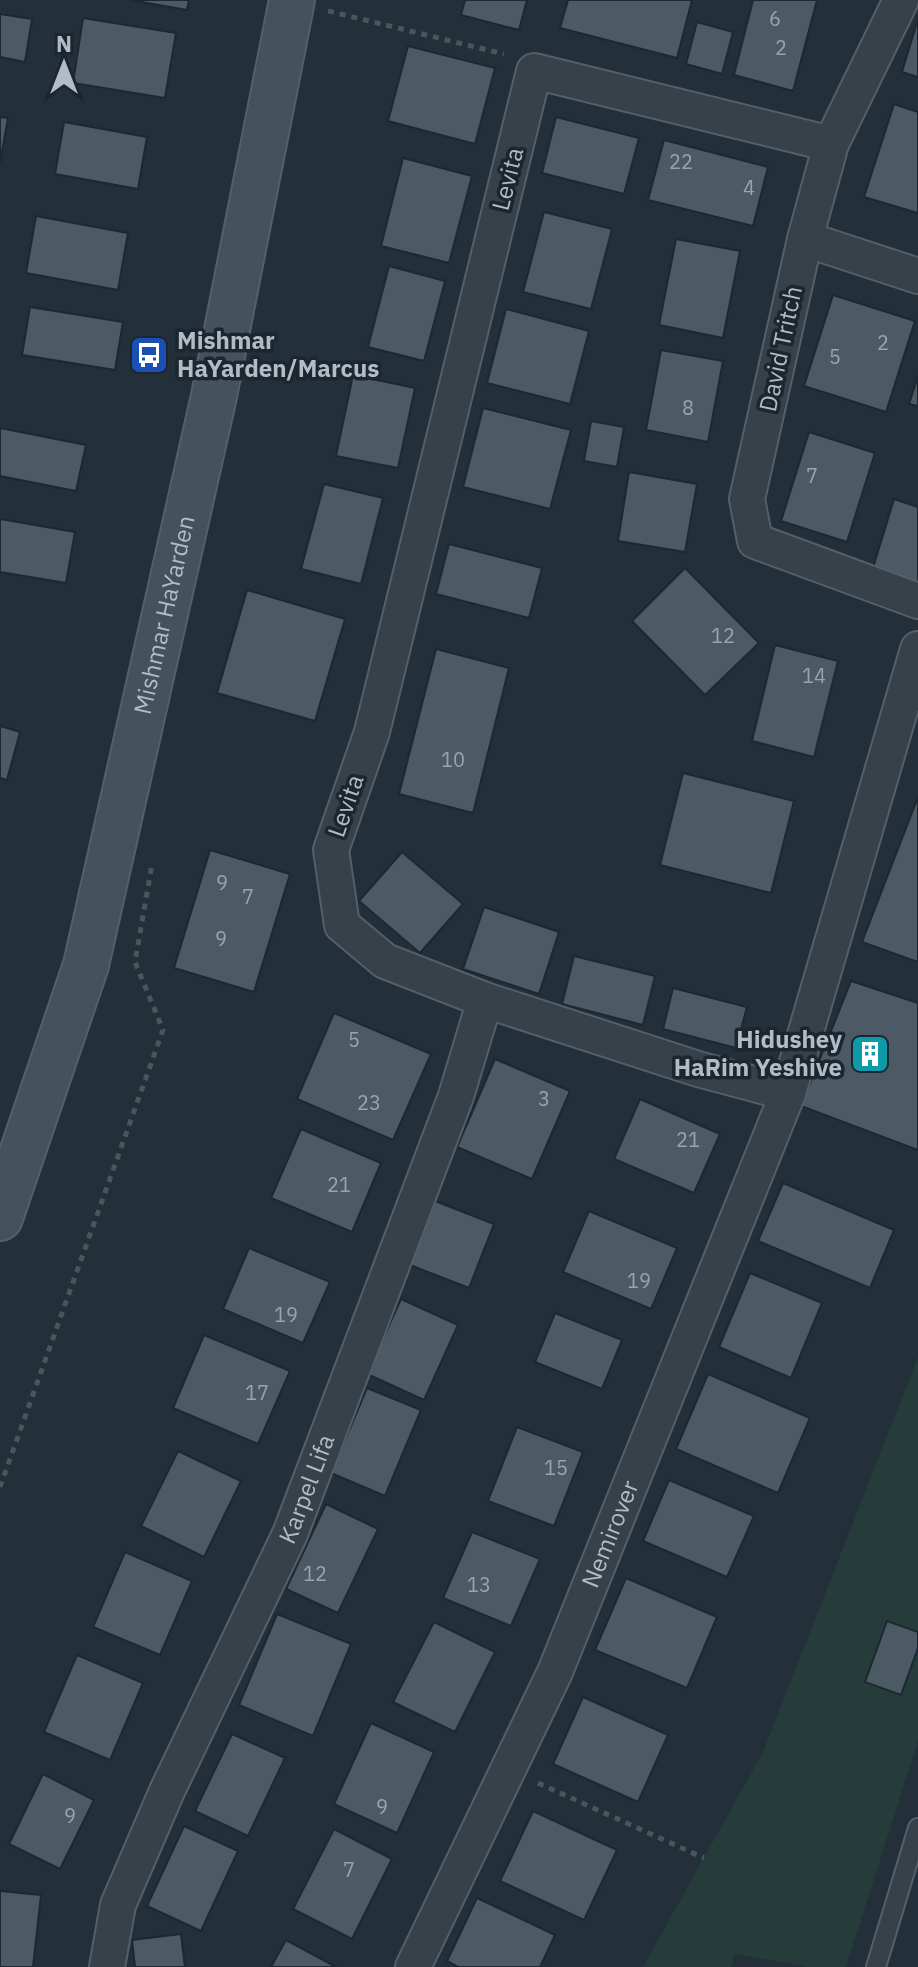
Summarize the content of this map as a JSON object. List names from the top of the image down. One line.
{"streets":{"street":["Levita","David Tritch","Mishmar HaYarden","Karpel Lifa","Nemirover"]},"crossings":[["Levita","Karpel Lifa"],["Levita","Nemirover"]],"places":{"bus stop":["Mishmar HaYarden/Marcus"],"building":["Hidushey HaRim Yeshive"]},"house_numbers":["6","2","22","4","2","5","8","7","12","14","10","9","7","9","5","3","23","21","21","19","19","17","15","12","13","9","9","7"],"north":"top"}
